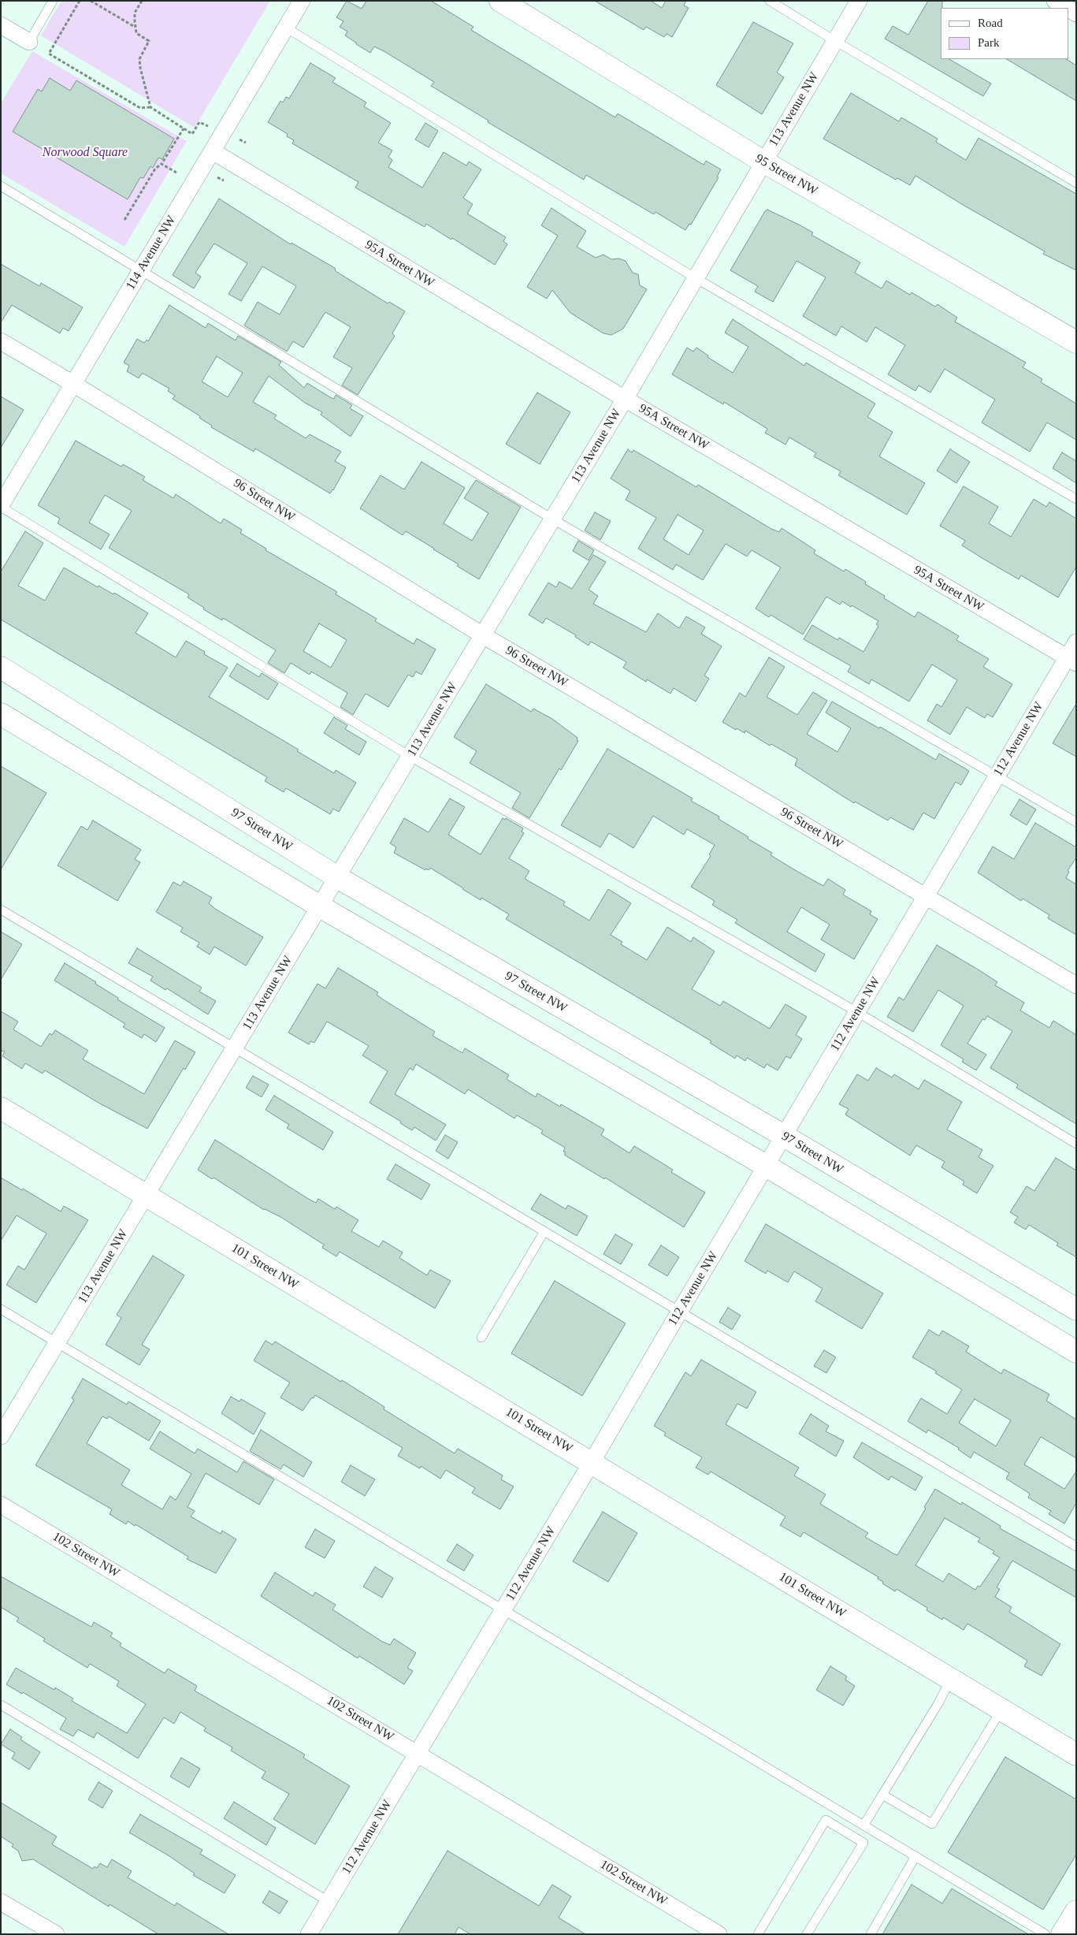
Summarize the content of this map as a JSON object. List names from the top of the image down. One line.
{"streets":{"main road":["95 Street NW","97 Street NW","101 Street NW"],"street":["113 Avenue NW","114 Avenue NW","95A Street NW","96 Street NW","112 Avenue NW","102 Street NW"]},"crossings":[["113 Avenue NW","95 Street NW"],["113 Avenue NW","95A Street NW"],["113 Avenue NW","96 Street NW"],["113 Avenue NW","97 Street NW"],["113 Avenue NW","101 Street NW"],["114 Avenue NW","95A Street NW"],["114 Avenue NW","96 Street NW"],["95A Street NW","112 Avenue NW"],["96 Street NW","112 Avenue NW"],["112 Avenue NW","97 Street NW"],["112 Avenue NW","101 Street NW"],["112 Avenue NW","102 Street NW"]],"parks":["Norwood Square"],"legend":["Road","Park"]}
